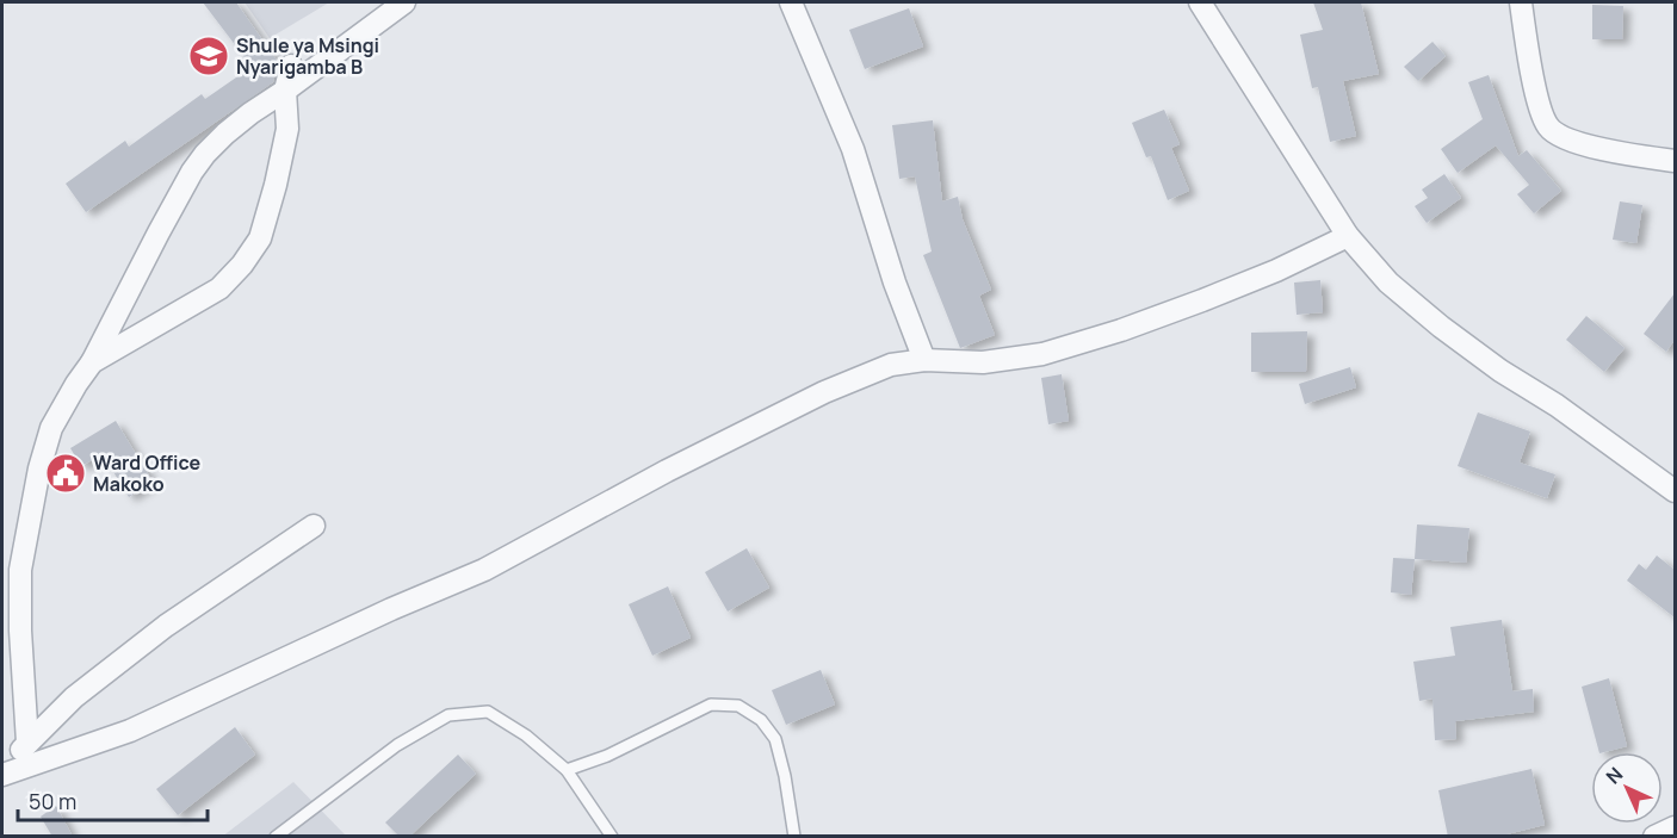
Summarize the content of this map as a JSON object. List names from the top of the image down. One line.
{"places":{"school or university":["Shule ya Msingi Nyarigamba B"],"public building":["Ward Office Makoko"]},"scale_bar":"50 m","north":"top left"}
